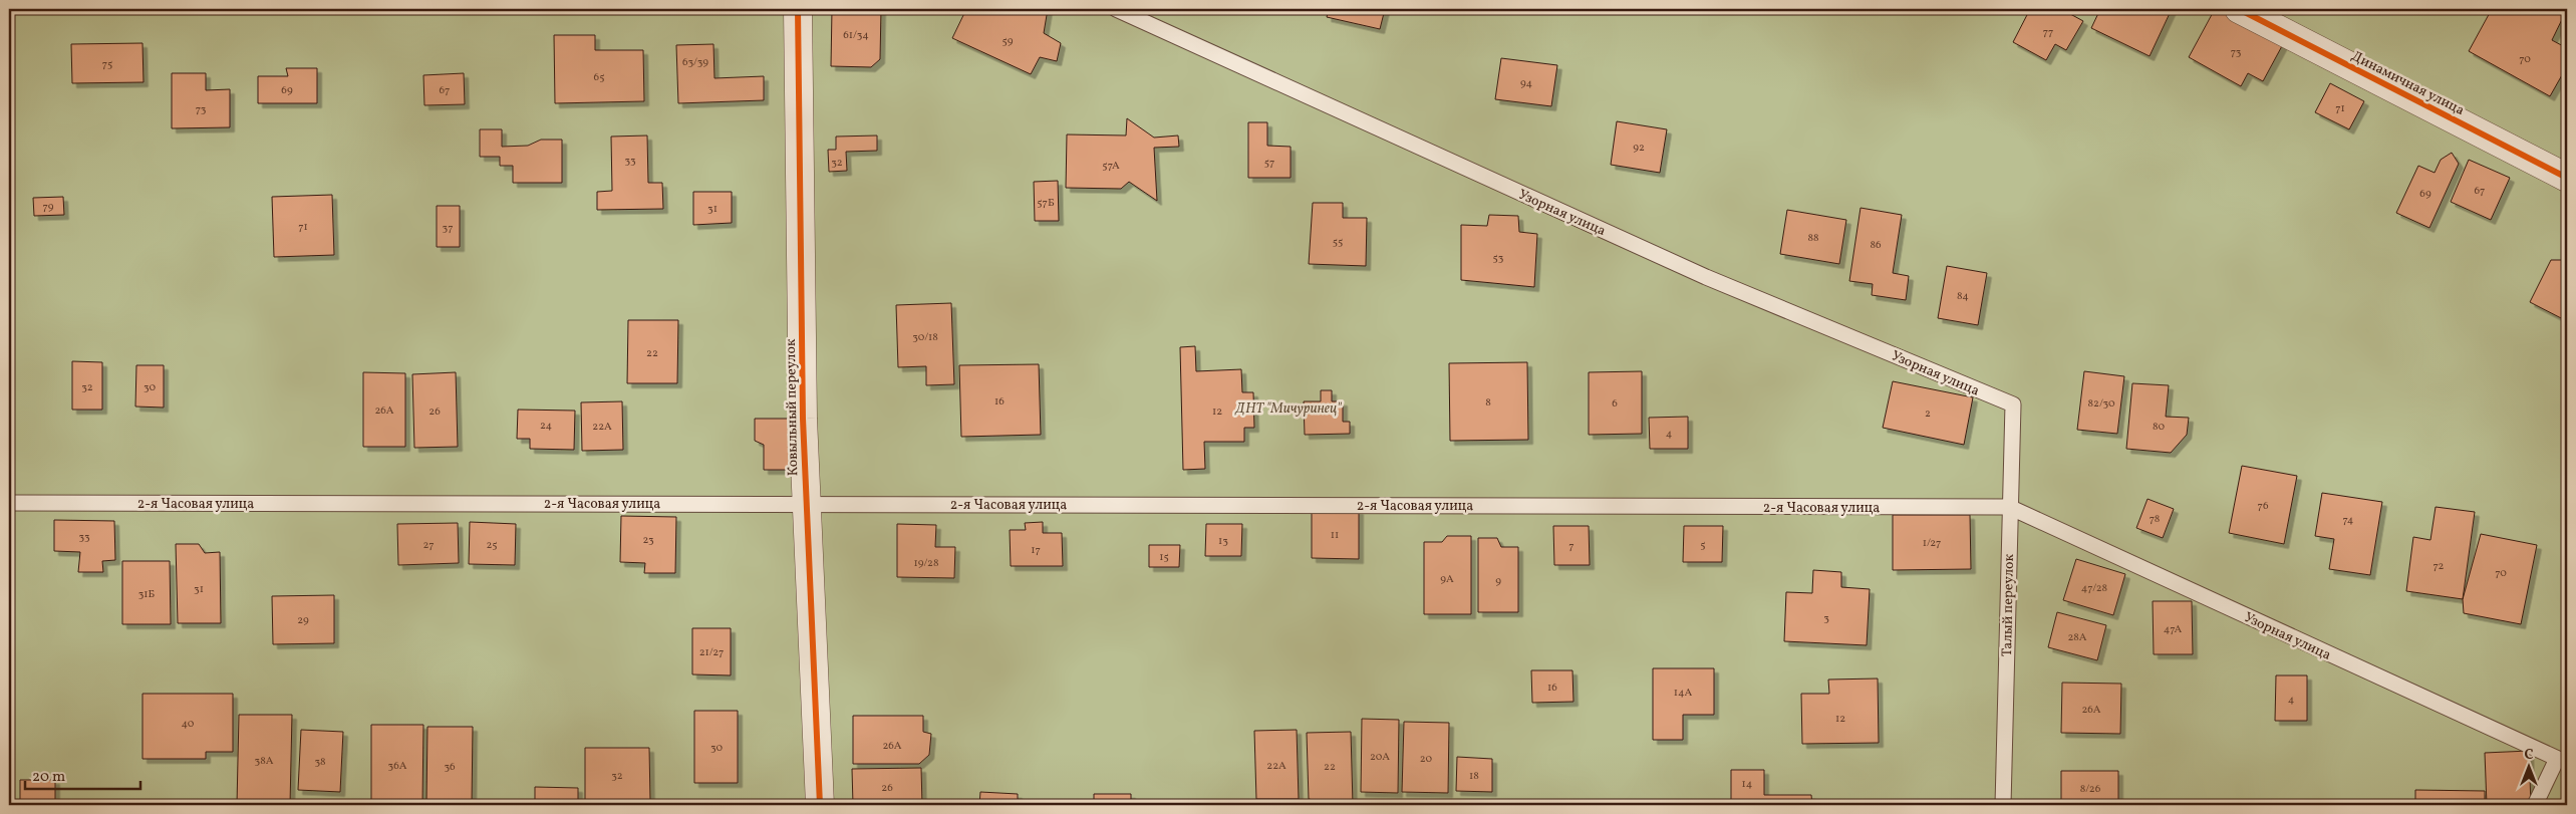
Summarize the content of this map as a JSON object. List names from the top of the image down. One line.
{"streets":{"street":["Динамичная улица","Ковыльный переулок"],"lane":["Узорная улица","2-я Часовая улица","Талый переулок"]},"crossings":[["Узорная улица","2-я Часовая улица"],["Узорная улица","Талый переулок"],["Ковыльный переулок","2-я Часовая улица"],["2-я Часовая улица","Талый переулок"]],"parks":["ДНТ \"Мичуринец\""],"house_numbers":["77","61/34","59","73","70","63/39","75","65","94","69","67","71","73","92","33","32","57","57А","67","69","57Б","79","31","71","37","88","55","86","53","84","30/18","22","32","30","16","8","6","82/30","26А","26","12","2","24","22А","80","4","76","78","74","11","33","23","13","1/27","27","25","5","7","17","15","19/28","72","70","9А","9","47/28","31","31Б","3","29","47А","28А","21/27","16","14А","4","26А","12","40","26А","30","20А","20","38А","38","36А","22А","36","22","32","18","14","26","8/26"],"scale_bar":"20 m","north":"top"}
